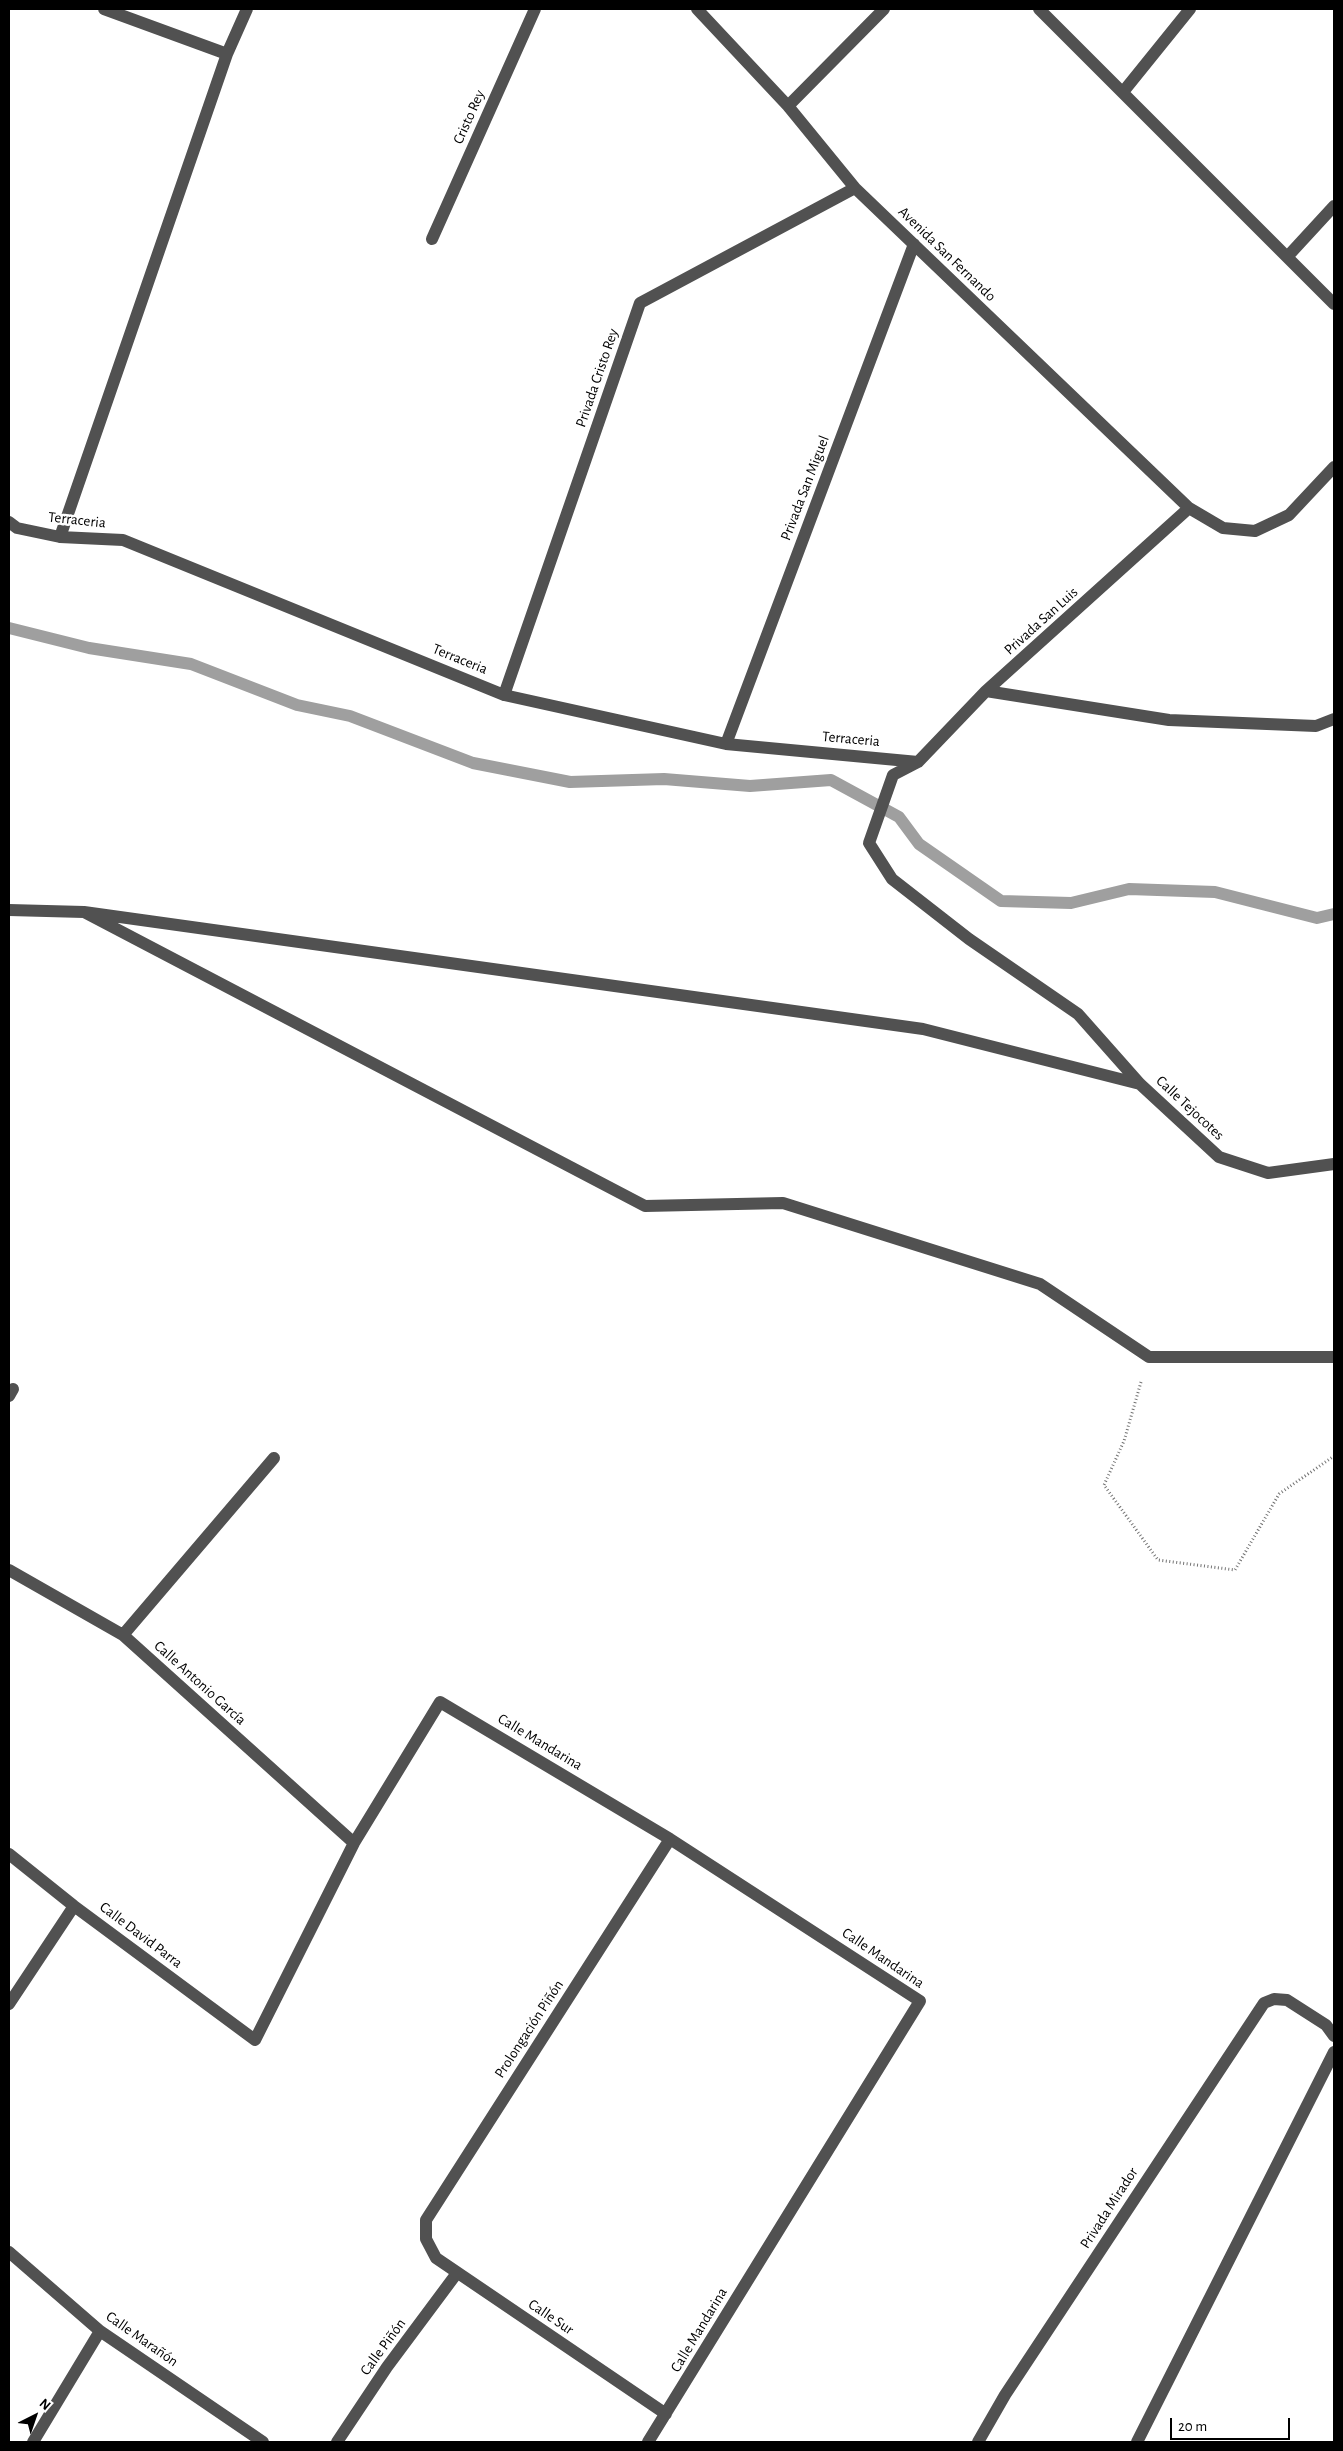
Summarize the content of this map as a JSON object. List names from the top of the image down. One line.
{"streets":{"street":["Cristo Rey","Avenida San Fernando","Privada Cristo Rey","Privada San Miguel","Terraceria","Privada San Luis","Calle Tejocotes","Calle Antonio García","Calle Mandarina","Calle David Parra","Prolongación Piñón","Privada Mirador","Calle Sur","Calle Marañón","Calle Piñón"]},"crossings":[["Avenida San Fernando","Privada Cristo Rey"],["Avenida San Fernando","Privada San Miguel"],["Avenida San Fernando","Privada San Luis"],["Privada Cristo Rey","Terraceria"],["Privada San Miguel","Terraceria"],["Terraceria","Privada San Luis"],["Privada San Luis","Calle Tejocotes"],["Calle Antonio García","Calle Mandarina"],["Calle Antonio García","Calle David Parra"],["Calle Mandarina","Calle David Parra"],["Calle Mandarina","Prolongación Piñón"],["Calle Mandarina","Calle Sur"],["Prolongación Piñón","Calle Sur"],["Calle Sur","Calle Piñón"]],"scale_bar":"20 m","north":"top right"}
